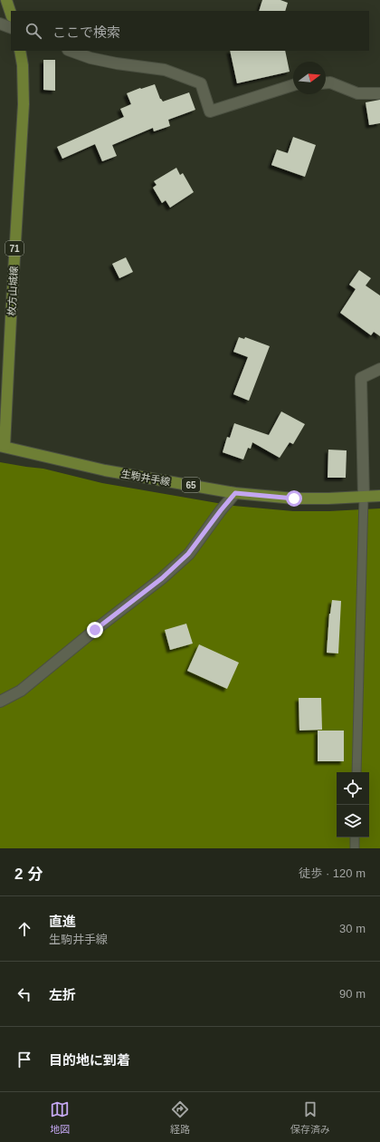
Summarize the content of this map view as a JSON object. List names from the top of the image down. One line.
{"streets":{"main road":["71","枚方山城線","生駒井手線","65"]},"crossings":[["枚方山城線","生駒井手線"]],"north":"right","page":{"search":"ここで検索","heading":["2 分","徒歩 · 120 m"],"list":[["直進","生駒井手線","30 m"],["左折","90 m"],"目的地に到着"],"nav":["地図","経路","保存済み"]}}
